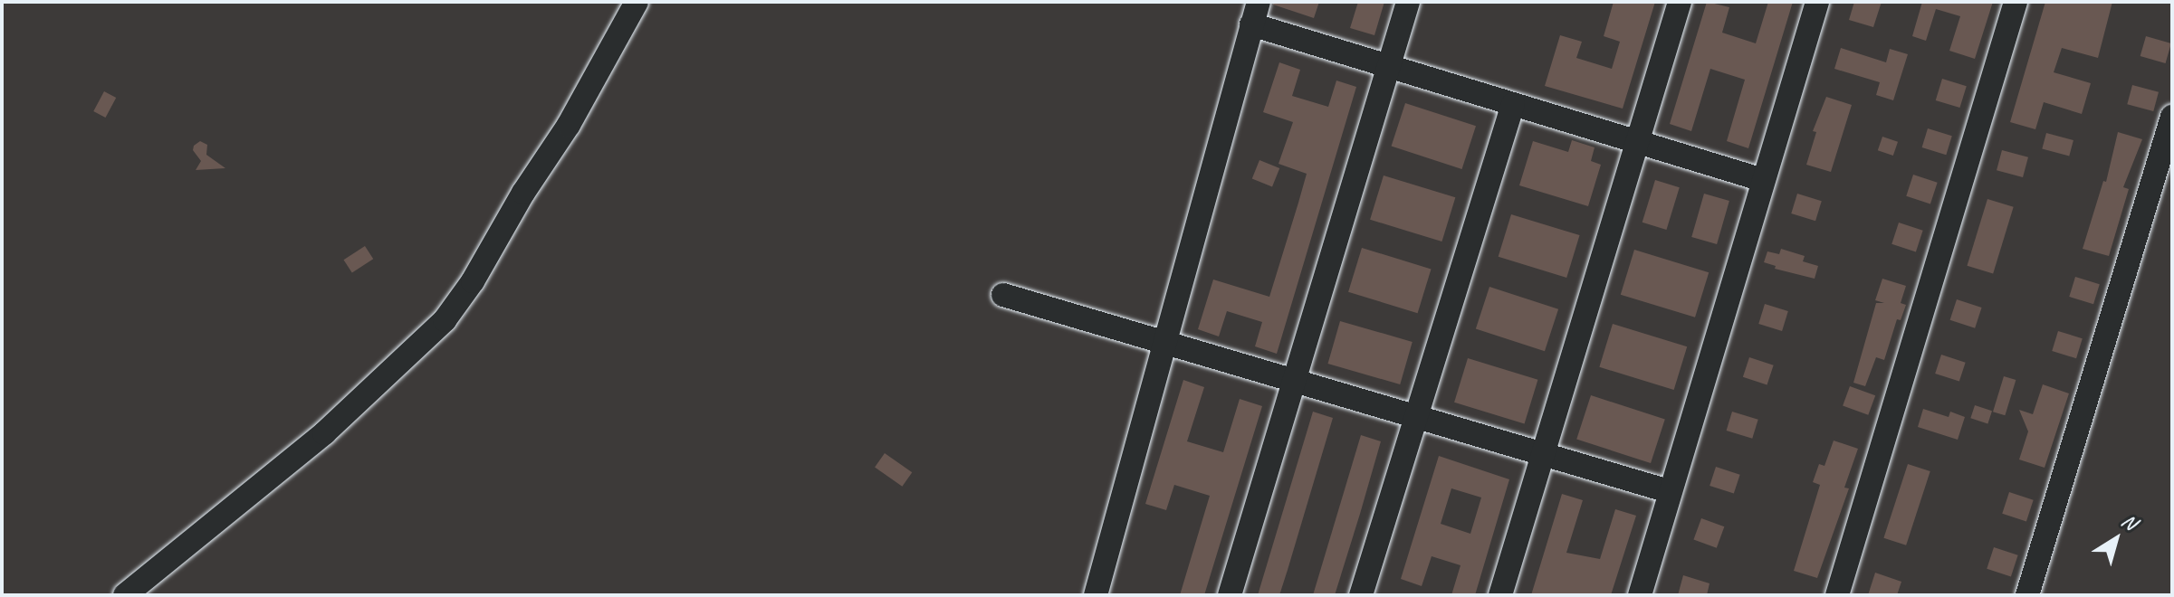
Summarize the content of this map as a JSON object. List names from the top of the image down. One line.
{"north":"top right"}
